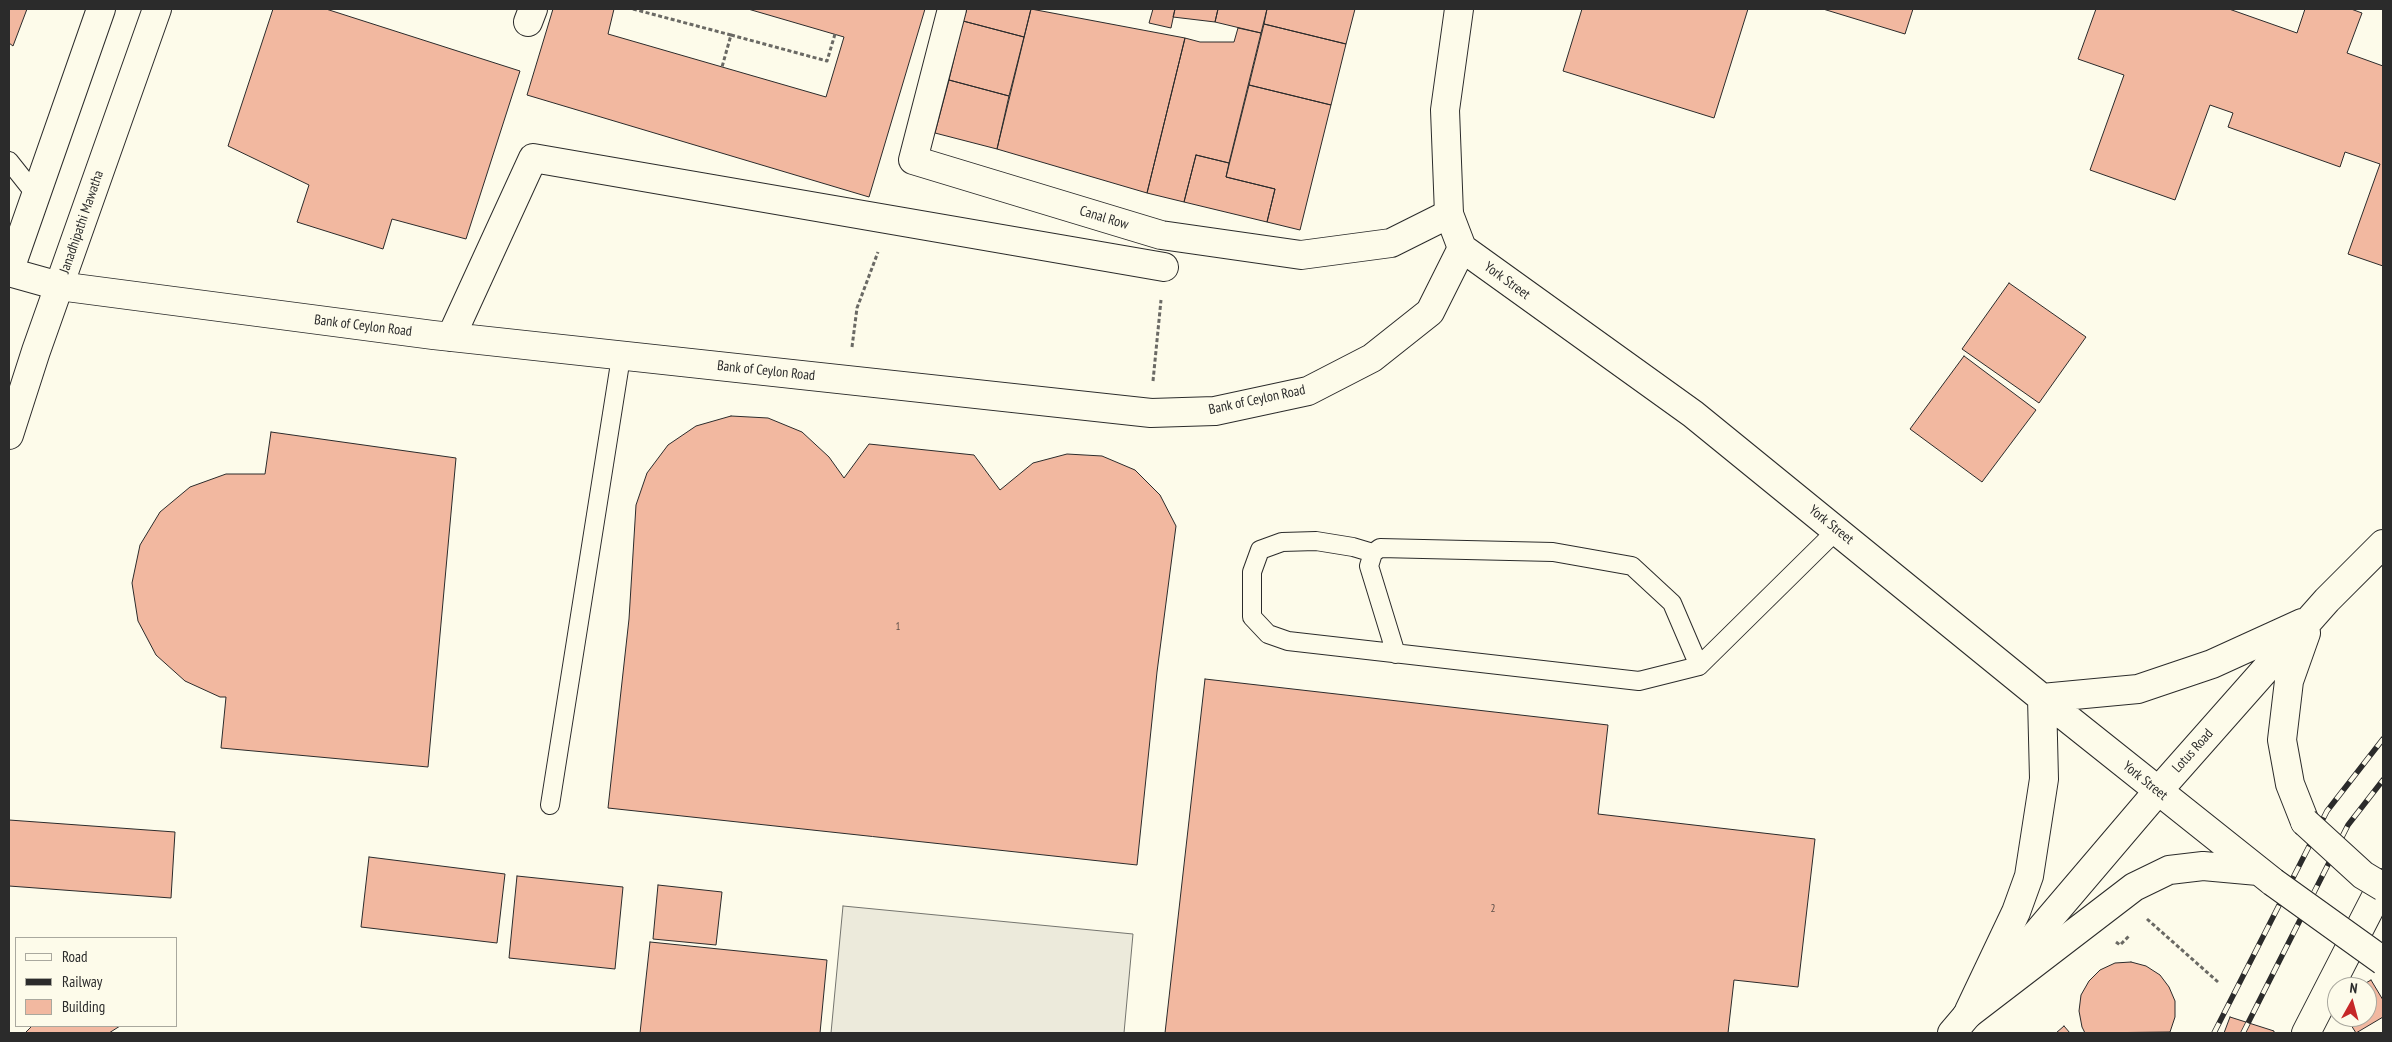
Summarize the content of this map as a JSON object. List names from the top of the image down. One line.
{"streets":{"main road":["Canal Row","Janadhipathi Mawatha","York Street","Bank of Ceylon Road","Lotus Road"]},"crossings":[["Janadhipathi Mawatha","Bank of Ceylon Road"],["York Street","Bank of Ceylon Road"],["York Street","Lotus Road"]],"house_numbers":["1","2"],"legend":["Road","Railway","Building"],"north":"top"}
